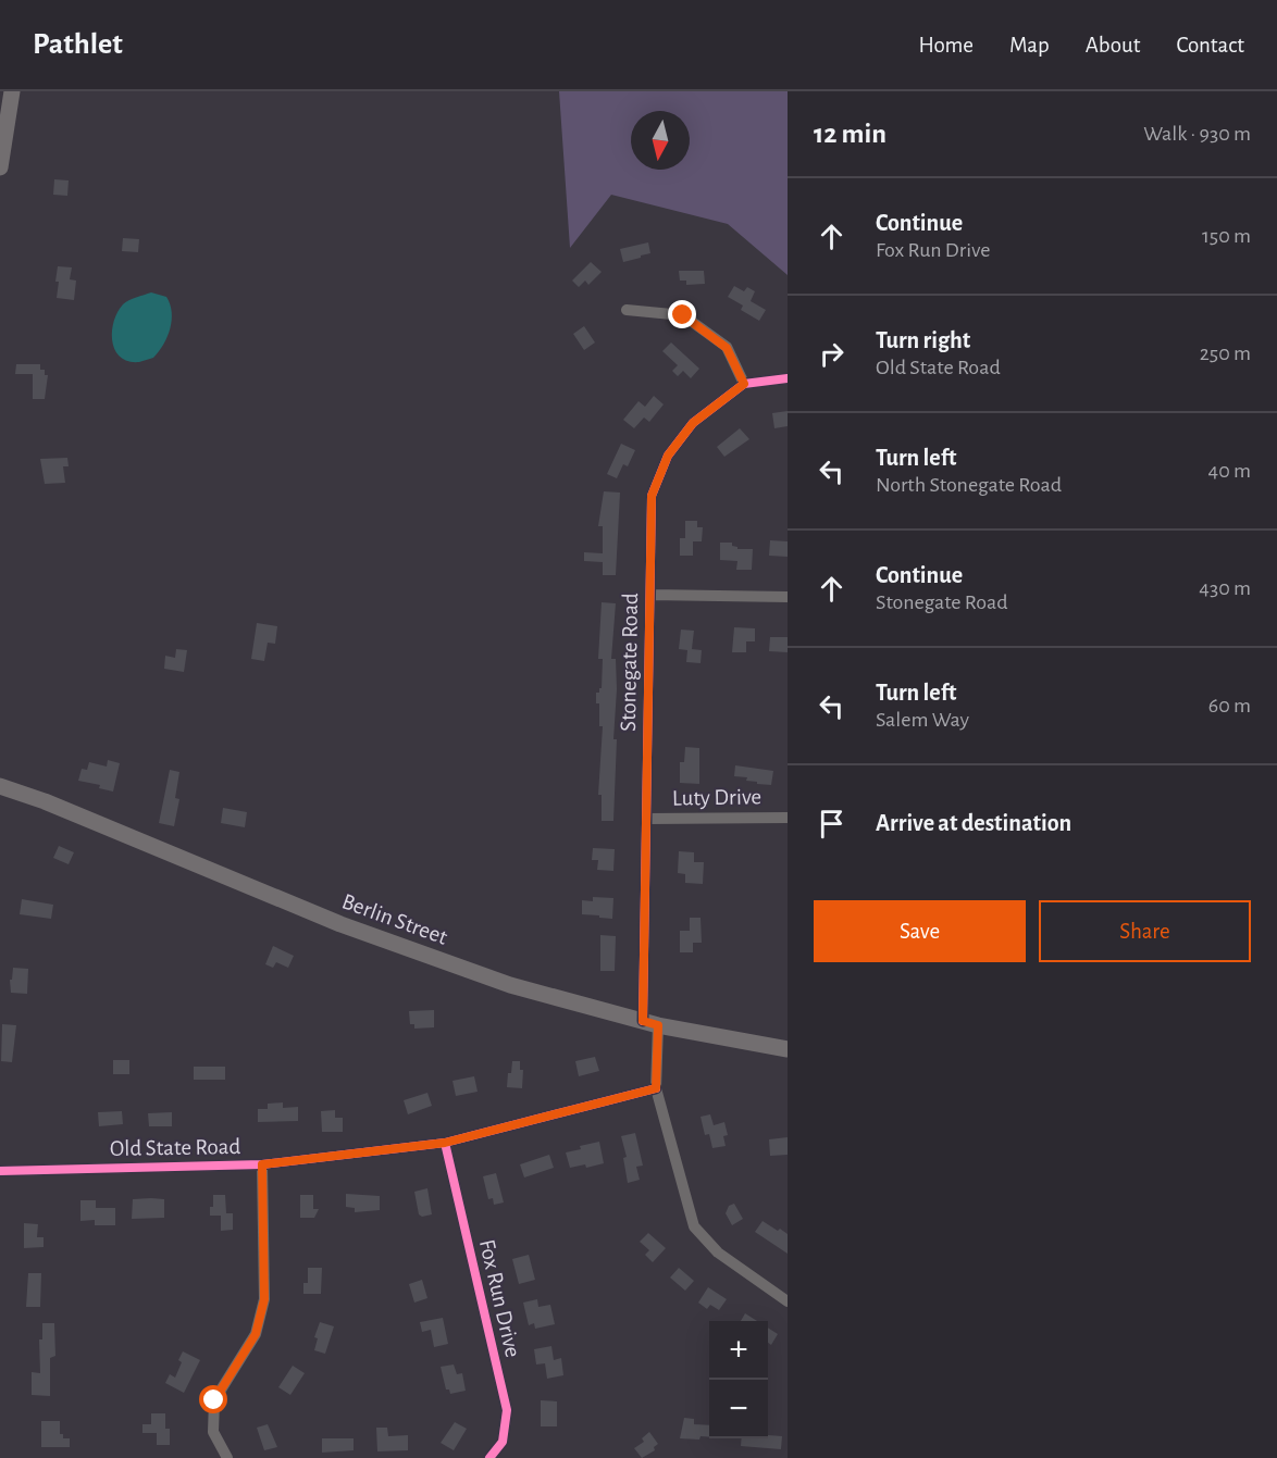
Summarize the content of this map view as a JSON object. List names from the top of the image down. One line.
{"streets":{"main road":["Berlin Street"],"street":["Stonegate Road","Luty Drive","Old State Road","Fox Run Drive"]},"crossings":[["Stonegate Road","Luty Drive"],["Stonegate Road","Berlin Street"],["Stonegate Road","Old State Road"],["Old State Road","Fox Run Drive"]],"north":"bottom","page":{"header":"Pathlet","nav":["Home","Map","About","Contact"],"heading":["12 min","Walk · 930 m"],"list":[["Continue","Fox Run Drive","150 m"],["Turn right","Old State Road","250 m"],["Turn left","North Stonegate Road","40 m"],["Continue","Stonegate Road","430 m"],["Turn left","Salem Way","60 m"],"Arrive at destination"],"buttons":["Save","Share"],"map_buttons":["+","−"]}}
